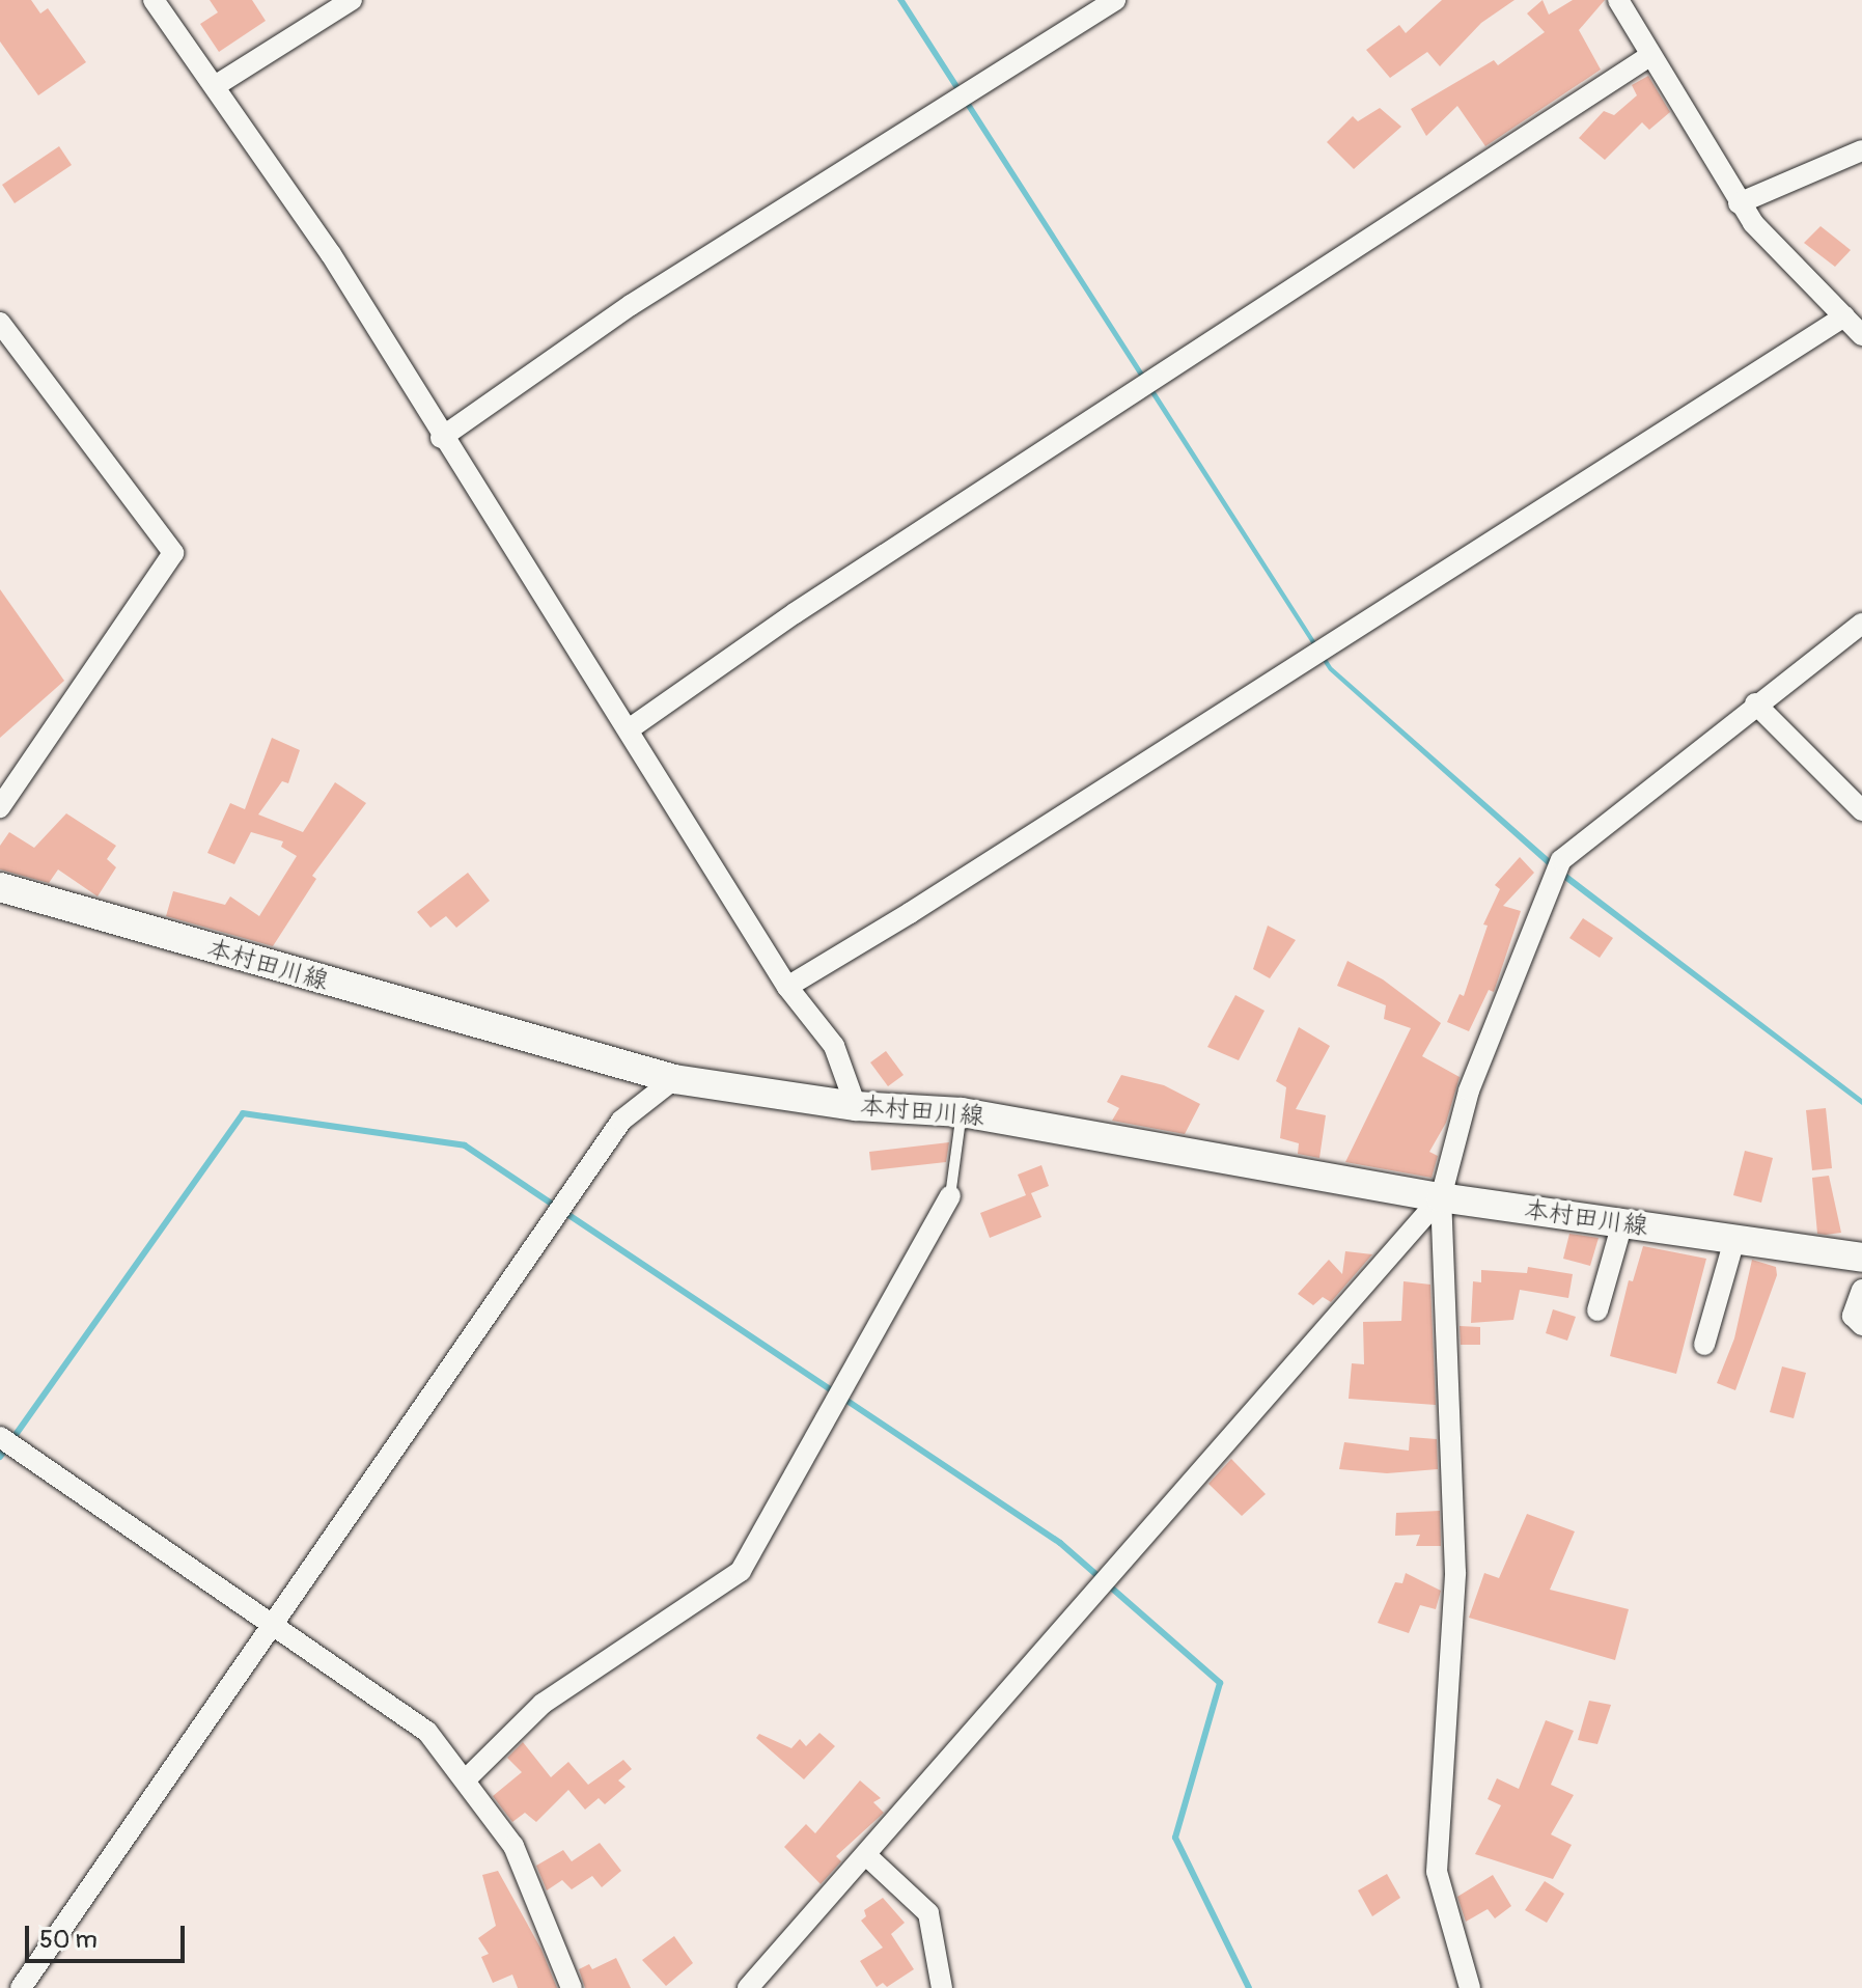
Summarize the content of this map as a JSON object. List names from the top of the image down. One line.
{"streets":{"main road":["本村田川線"]},"scale_bar":"50 m"}
